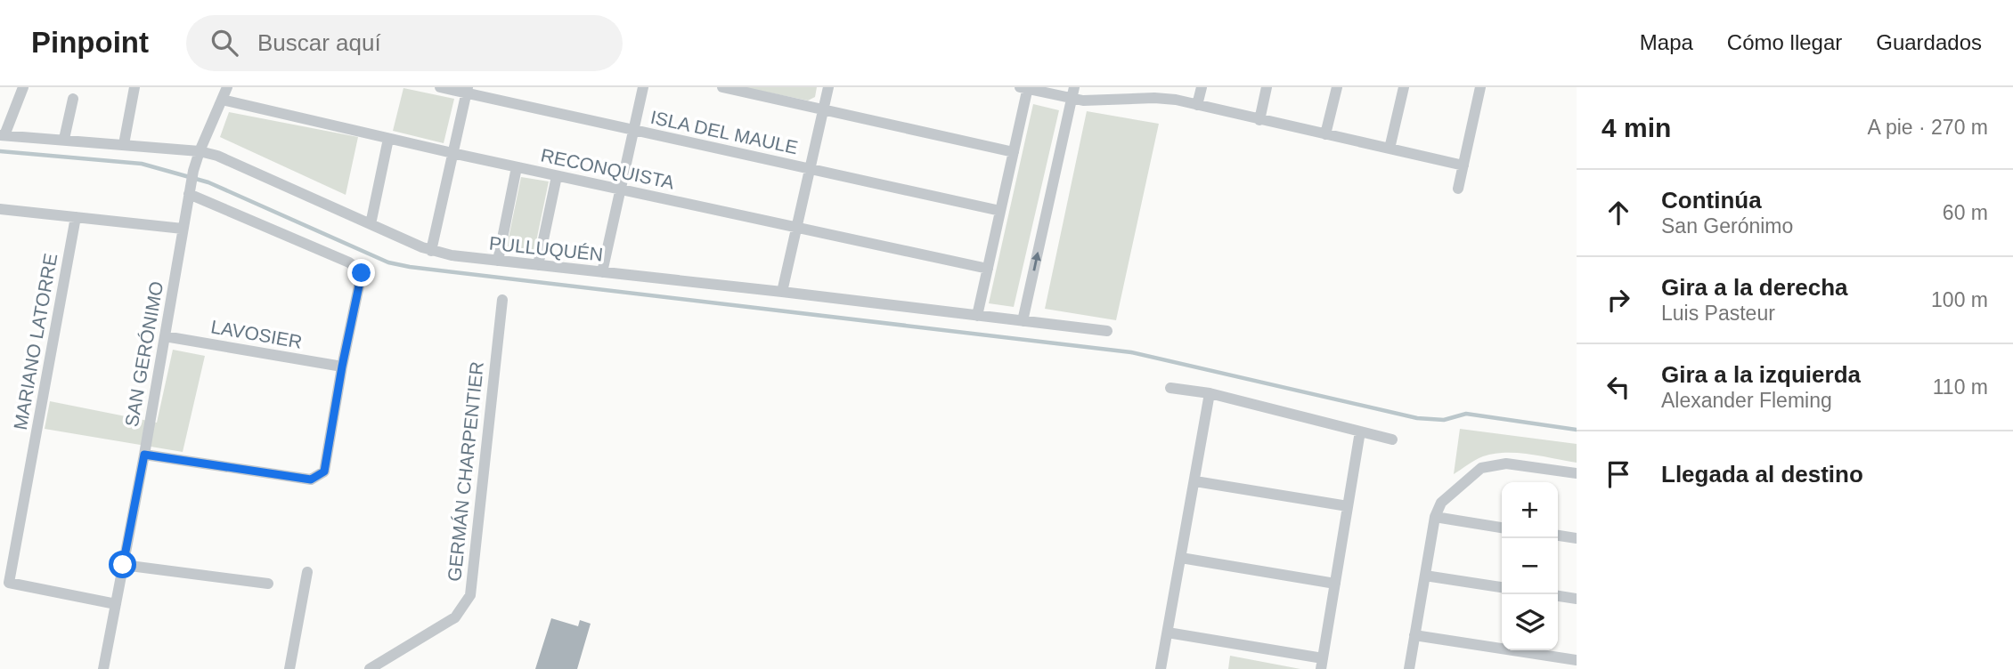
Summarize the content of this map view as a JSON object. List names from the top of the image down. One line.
{"streets":{"street":["ISLA DEL MAULE","RECONQUISTA","PULLUQUÉN","LAVOSIER","MARIANO LATORRE","SAN GERÓNIMO","GERMÁN CHARPENTIER"]},"crossings":[["RECONQUISTA","SAN GERÓNIMO"],["PULLUQUÉN","SAN GERÓNIMO"],["LAVOSIER","SAN GERÓNIMO"],["MARIANO LATORRE","SAN GERÓNIMO"]],"page":{"header":"Pinpoint","search":"Buscar aquí","nav":["Mapa","Cómo llegar","Guardados"],"heading":["4 min","A pie · 270 m"],"list":[["Continúa","San Gerónimo","60 m"],["Gira a la derecha","Luis Pasteur","100 m"],["Gira a la izquierda","Alexander Fleming","110 m"],"Llegada al destino"],"map_buttons":["+","−"]}}
